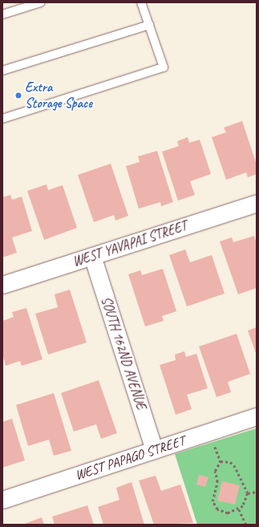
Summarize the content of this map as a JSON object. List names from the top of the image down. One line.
{"streets":{"street":["WEST YAVAPAI STREET","SOUTH 162ND AVENUE","WEST PAPAGO STREET"]},"crossings":[["WEST YAVAPAI STREET","SOUTH 162ND AVENUE"],["SOUTH 162ND AVENUE","WEST PAPAGO STREET"]],"places":["Extra Storage Space"]}
